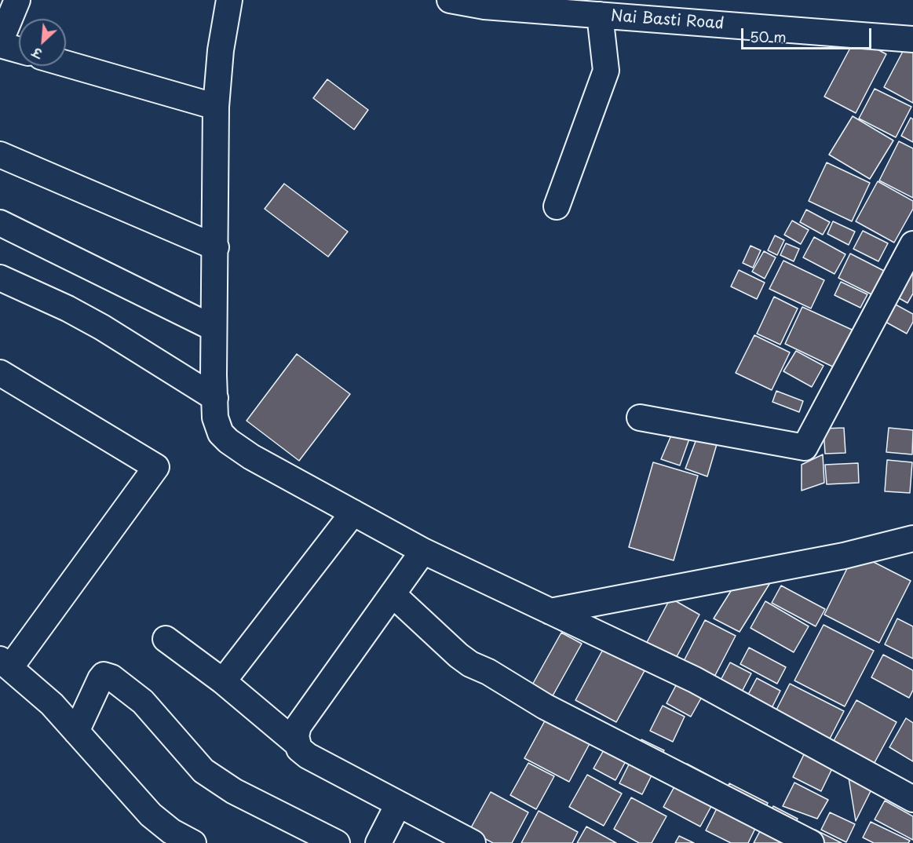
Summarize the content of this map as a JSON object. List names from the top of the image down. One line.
{"streets":{"street":["Nai Basti Road"]},"scale_bar":"50 m","north":"bottom left"}
